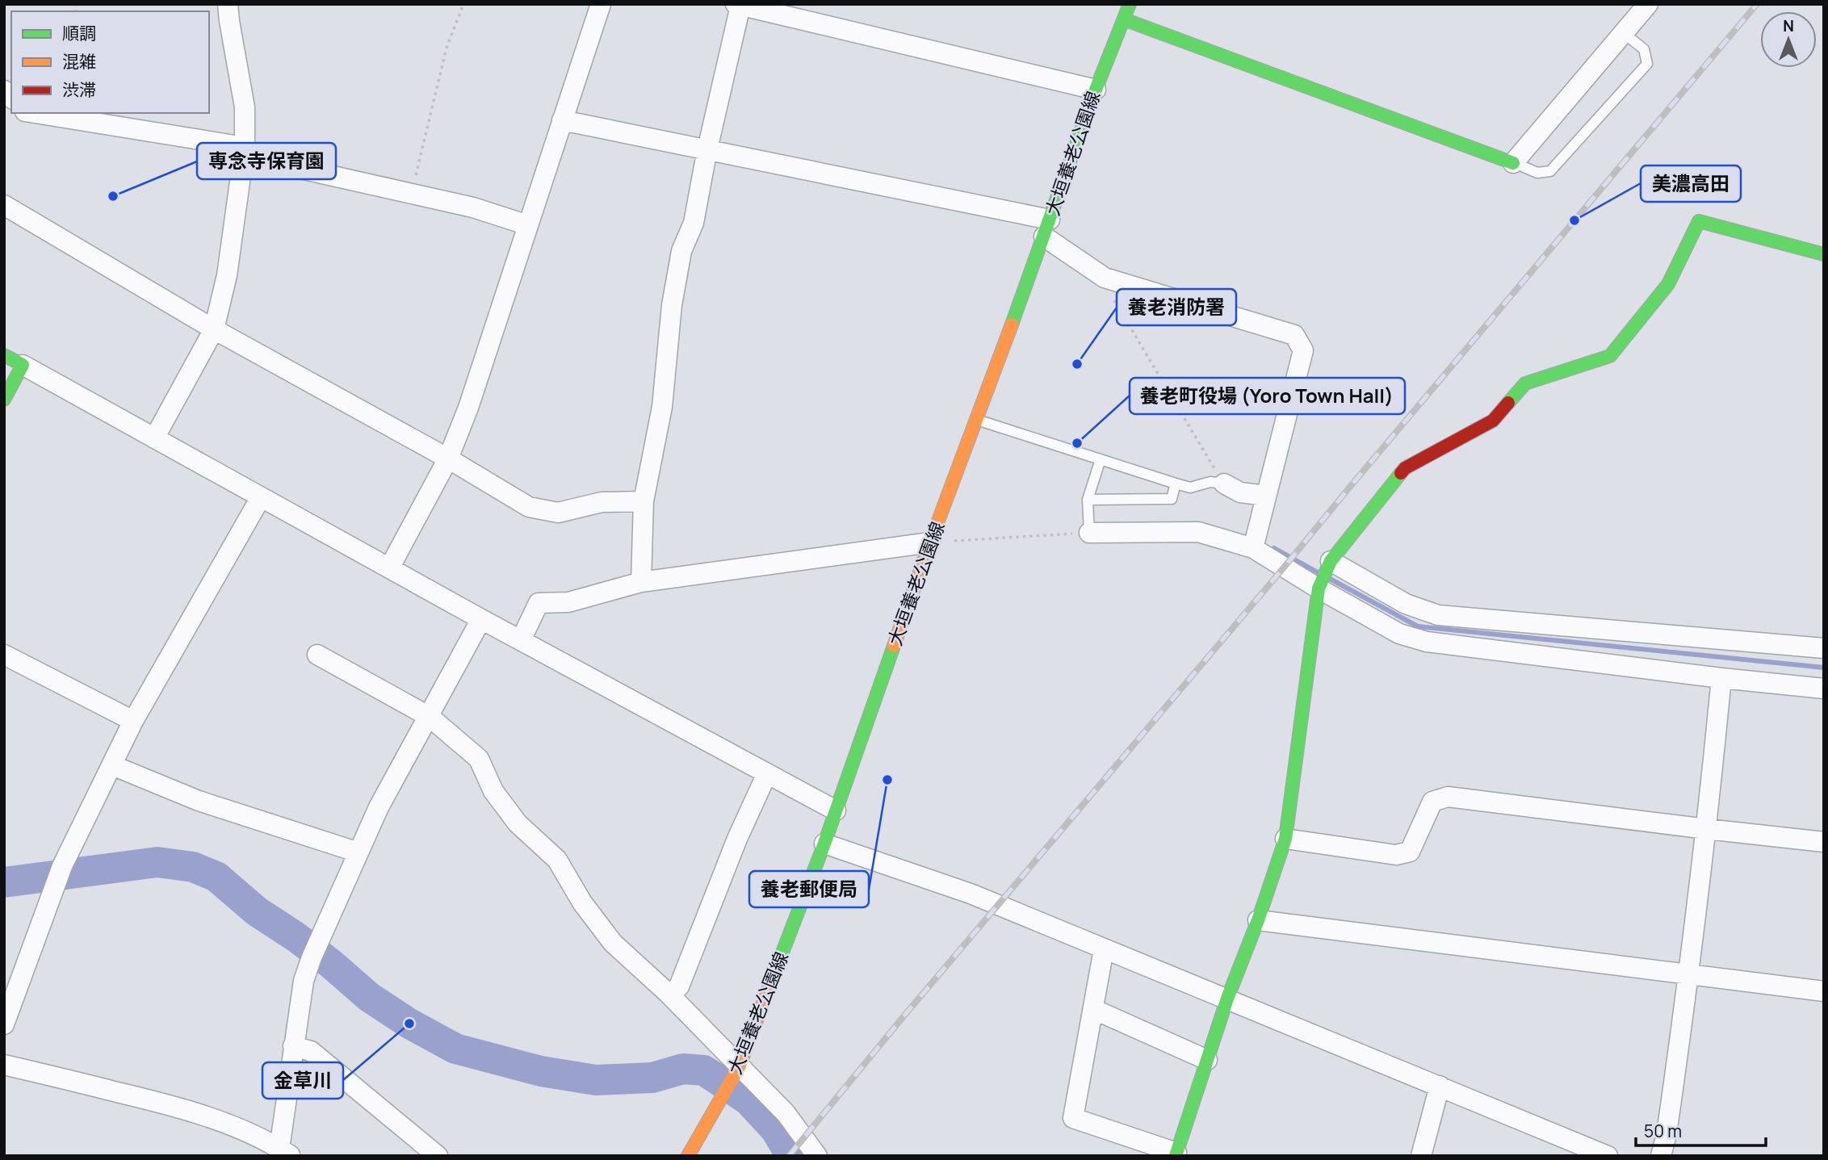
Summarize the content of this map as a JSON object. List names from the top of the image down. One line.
{"streets":{"street":["大垣養老公園線"]},"places":["専念寺保育園","美濃高田","養老消防署","養老町役場 (Yoro Town Hall)","養老郵便局","金草川"],"legend":["順調","混雑","渋滞"],"scale_bar":"50 m","north":"top"}
